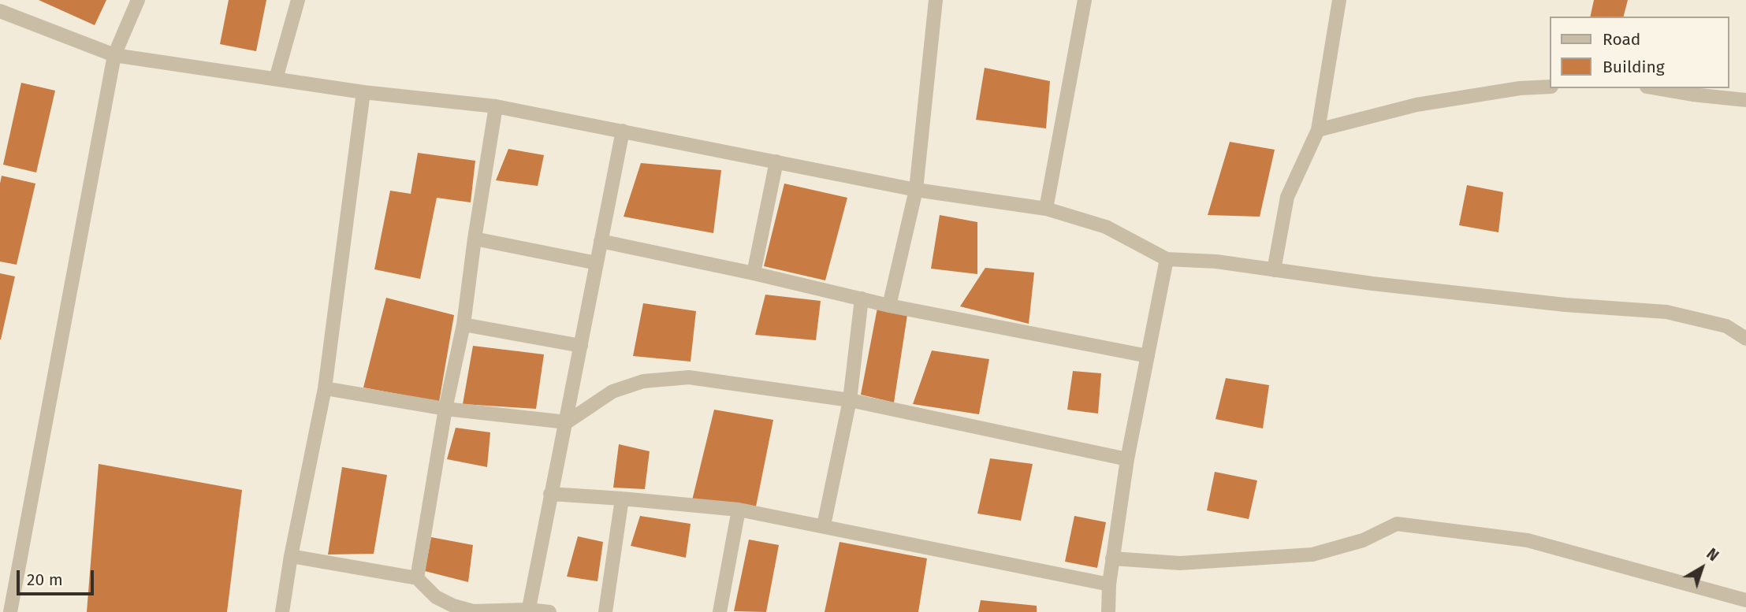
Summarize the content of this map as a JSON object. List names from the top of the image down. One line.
{"legend":["Road","Building"],"scale_bar":"20 m","north":"top right"}
